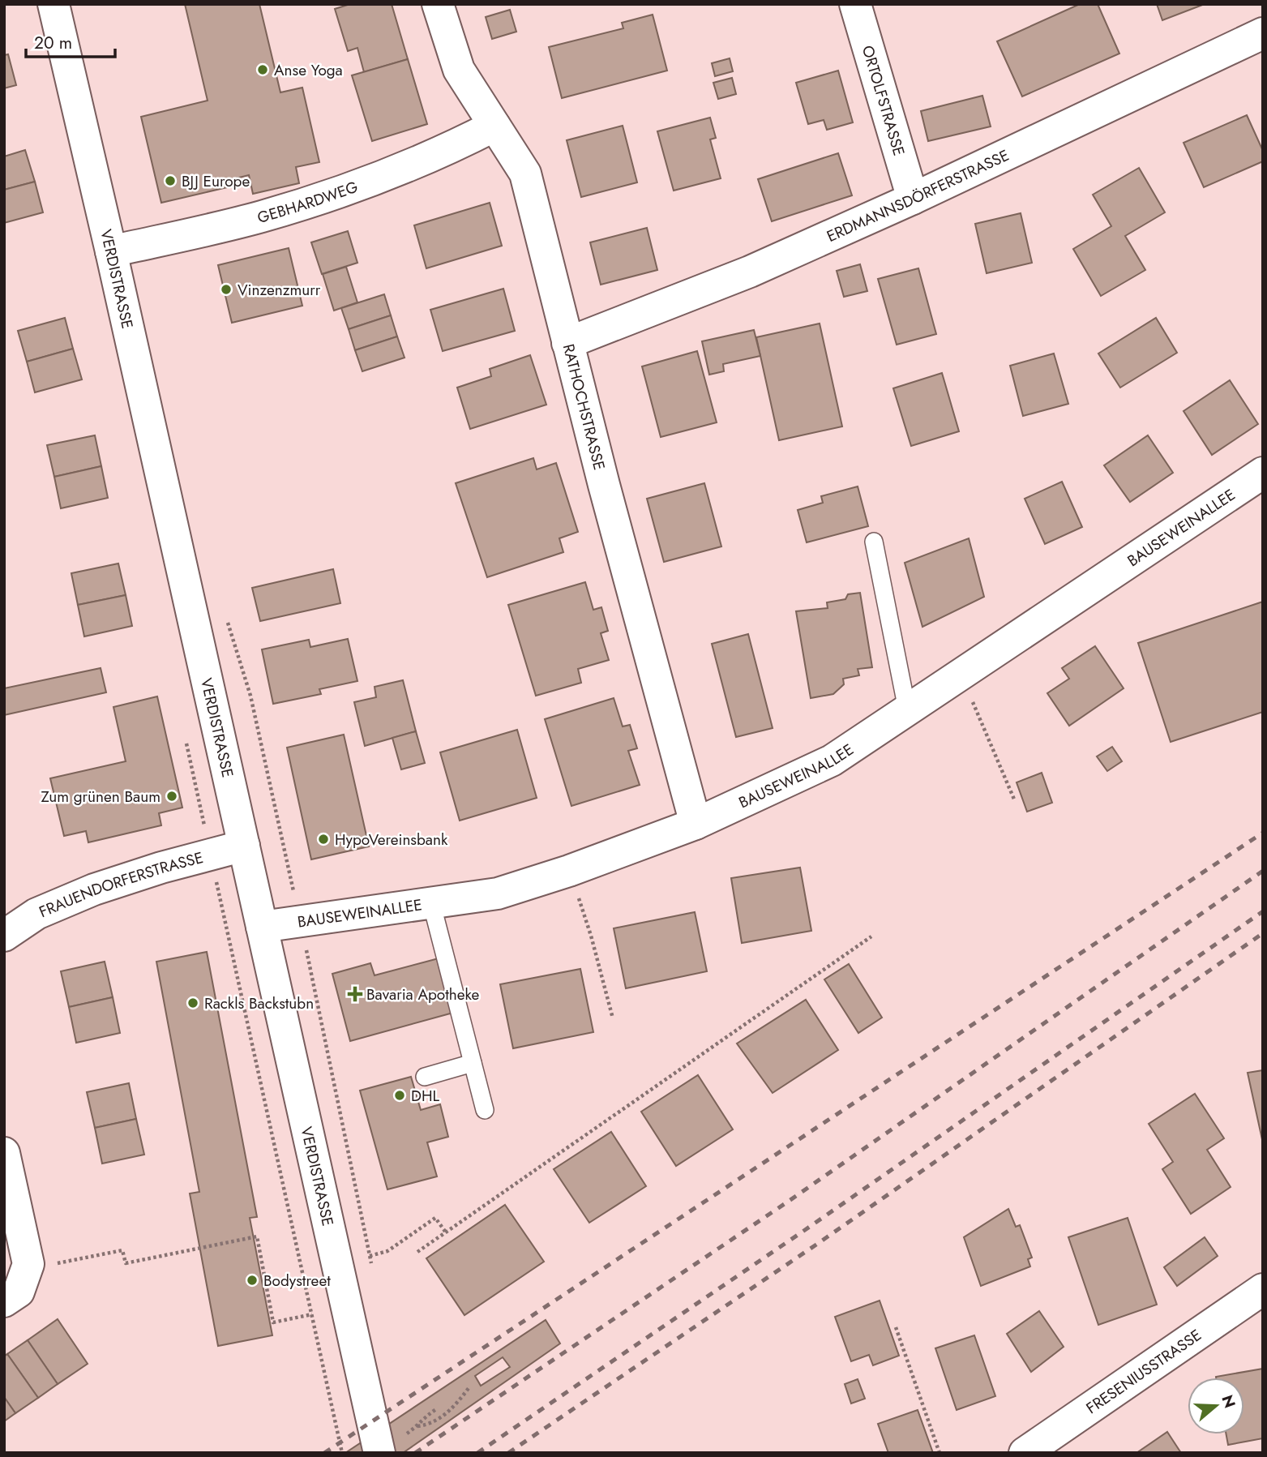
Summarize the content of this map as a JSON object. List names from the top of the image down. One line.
{"streets":{"street":["ORTOLFSTRASSE","ERDMANNSDÖRFERSTRASSE","GEBHARDWEG","VERDISTRASSE","RATHOCHSTRASSE","BAUSEWEINALLEE","FRAUENDORFERSTRASSE","FRESENIUSSTRASSE"]},"crossings":[["ORTOLFSTRASSE","ERDMANNSDÖRFERSTRASSE"],["ERDMANNSDÖRFERSTRASSE","RATHOCHSTRASSE"],["GEBHARDWEG","VERDISTRASSE"],["GEBHARDWEG","RATHOCHSTRASSE"],["VERDISTRASSE","BAUSEWEINALLEE"],["VERDISTRASSE","FRAUENDORFERSTRASSE"],["RATHOCHSTRASSE","BAUSEWEINALLEE"]],"places":{"other":["Anse Yoga","BJJ Europe","Vinzenzmurr","Zum grünen Baum","HypoVereinsbank","Rackls Backstubn","DHL","Bodystreet"],"health":["Bavaria Apotheke"]},"scale_bar":"20 m","north":"right"}
